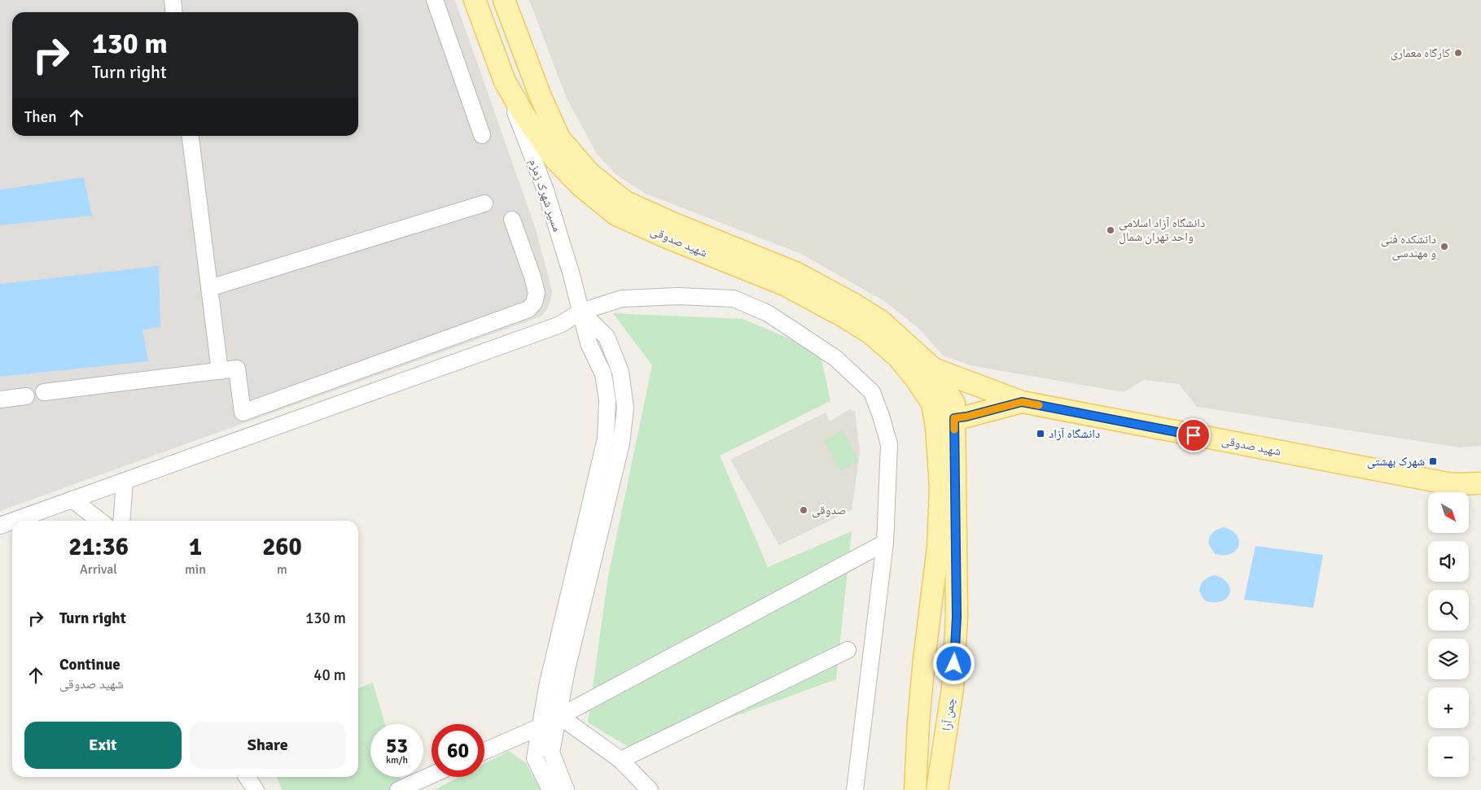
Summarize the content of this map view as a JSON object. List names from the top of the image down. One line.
{"streets":{"main road":["شهید صدوقی","چمن آرا"],"street":["مسیر شهرک زمزم"]},"crossings":[["مسیر شهرک زمزم","شهید صدوقی"],["شهید صدوقی","چمن آرا"]],"places":{"other":["کارگاه معماری","دانشگاه آزاد اسلامی واحد تهران شمال","دانشکده فنی و مهندسی","صدوقی"],"transit":["دانشگاه آزاد","شهرک بهشتی"]},"north":"bottom right","page":{"turn":["130 m","Turn right"],"then":"Then","map_buttons":["+","−"],"eta":["21:36","Arrival","1","min","260","m"],"list":[{"name":"Turn right","value":"130 m"},{"name":"Continue","note":"شهید صدوقی","value":"40 m"}],"buttons":["Exit","Share"],"speed":"53 km/h","limit":"60"}}
